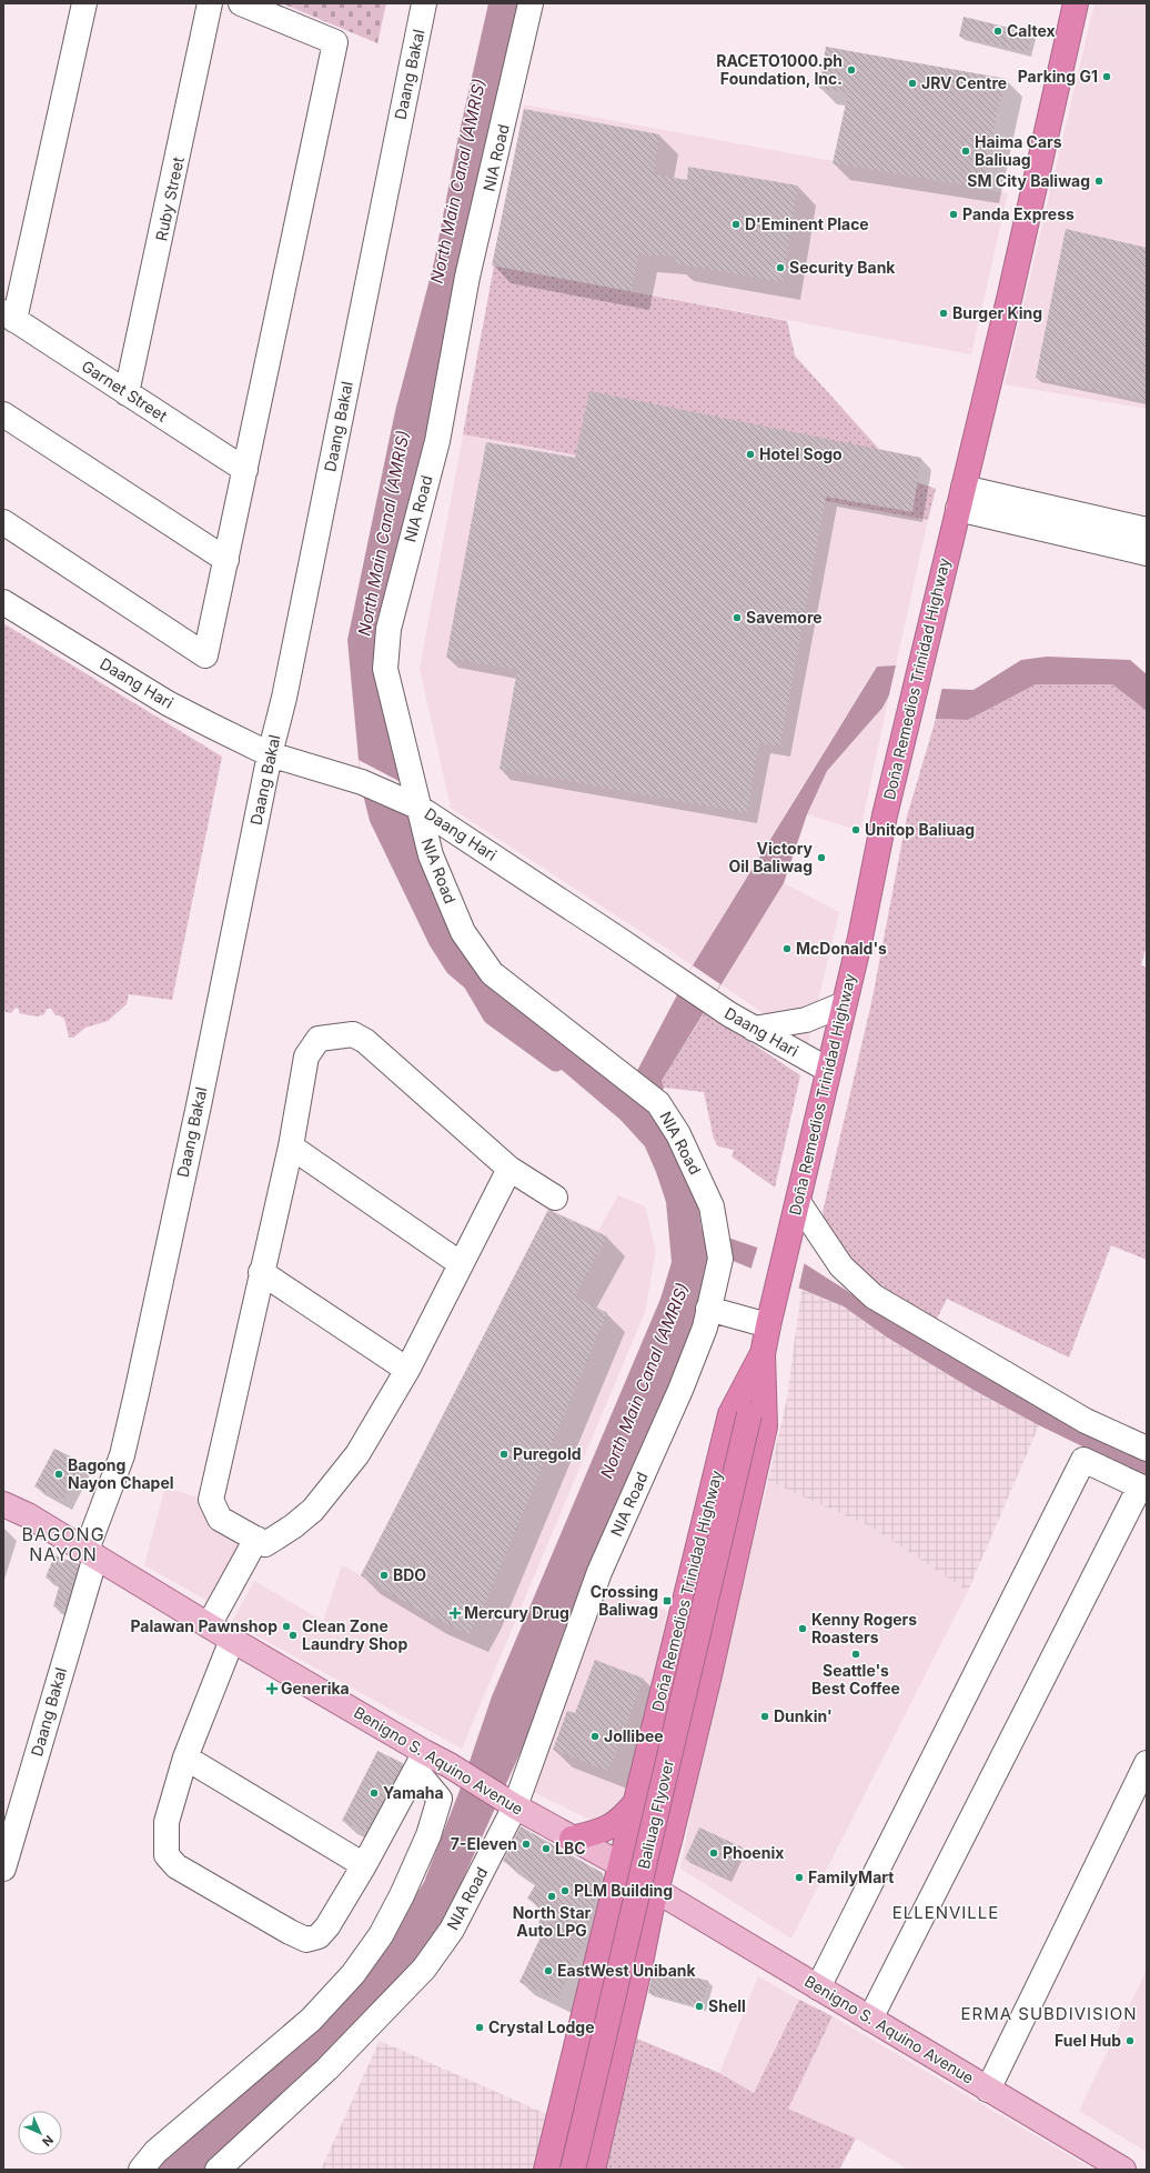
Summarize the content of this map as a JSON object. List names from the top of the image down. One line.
{"streets":{"highway":["Doña Remedios Trinidad Highway","Baliuag Flyover"],"main road":["Benigno S. Aquino Avenue"],"street":["Daang Bakal","NIA Road","Ruby Street","Garnet Street","Daang Hari"]},"crossings":[["Daang Bakal","Daang Hari"],["Daang Bakal","Benigno S. Aquino Avenue"],["NIA Road","Daang Hari"],["NIA Road","Benigno S. Aquino Avenue"],["Ruby Street","Garnet Street"],["Doña Remedios Trinidad Highway","Daang Hari"],["Doña Remedios Trinidad Highway","Benigno S. Aquino Avenue"],["Doña Remedios Trinidad Highway","Baliuag Flyover"]],"districts":["BAGONG NAYON","ELLENVILLE","ERMA SUBDIVISION"],"water":["North Main Canal (AMRIS)"],"places":{"other":["Caltex","RACETO1000.ph Foundation, Inc.","Parking G1","JRV Centre","Haima Cars Baliuag","SM City Baliwag","Panda Express","D'Eminent Place","Security Bank","Burger King","Hotel Sogo","Savemore","Unitop Baliuag","Victory Oil Baliwag","McDonald's","Puregold","Bagong Nayon Chapel","BDO","Palawan Pawnshop","Kenny Rogers Roasters","Clean Zone Laundry Shop","Seattle's Best Coffee","Dunkin'","Jollibee","Yamaha","7-Eleven","LBC","Phoenix","FamilyMart","PLM Building","North Star Auto LPG","EastWest Unibank","Shell","Crystal Lodge","Fuel Hub"],"transit":["Crossing Baliwag"],"health":["Mercury Drug","Generika"]},"north":"bottom right"}
